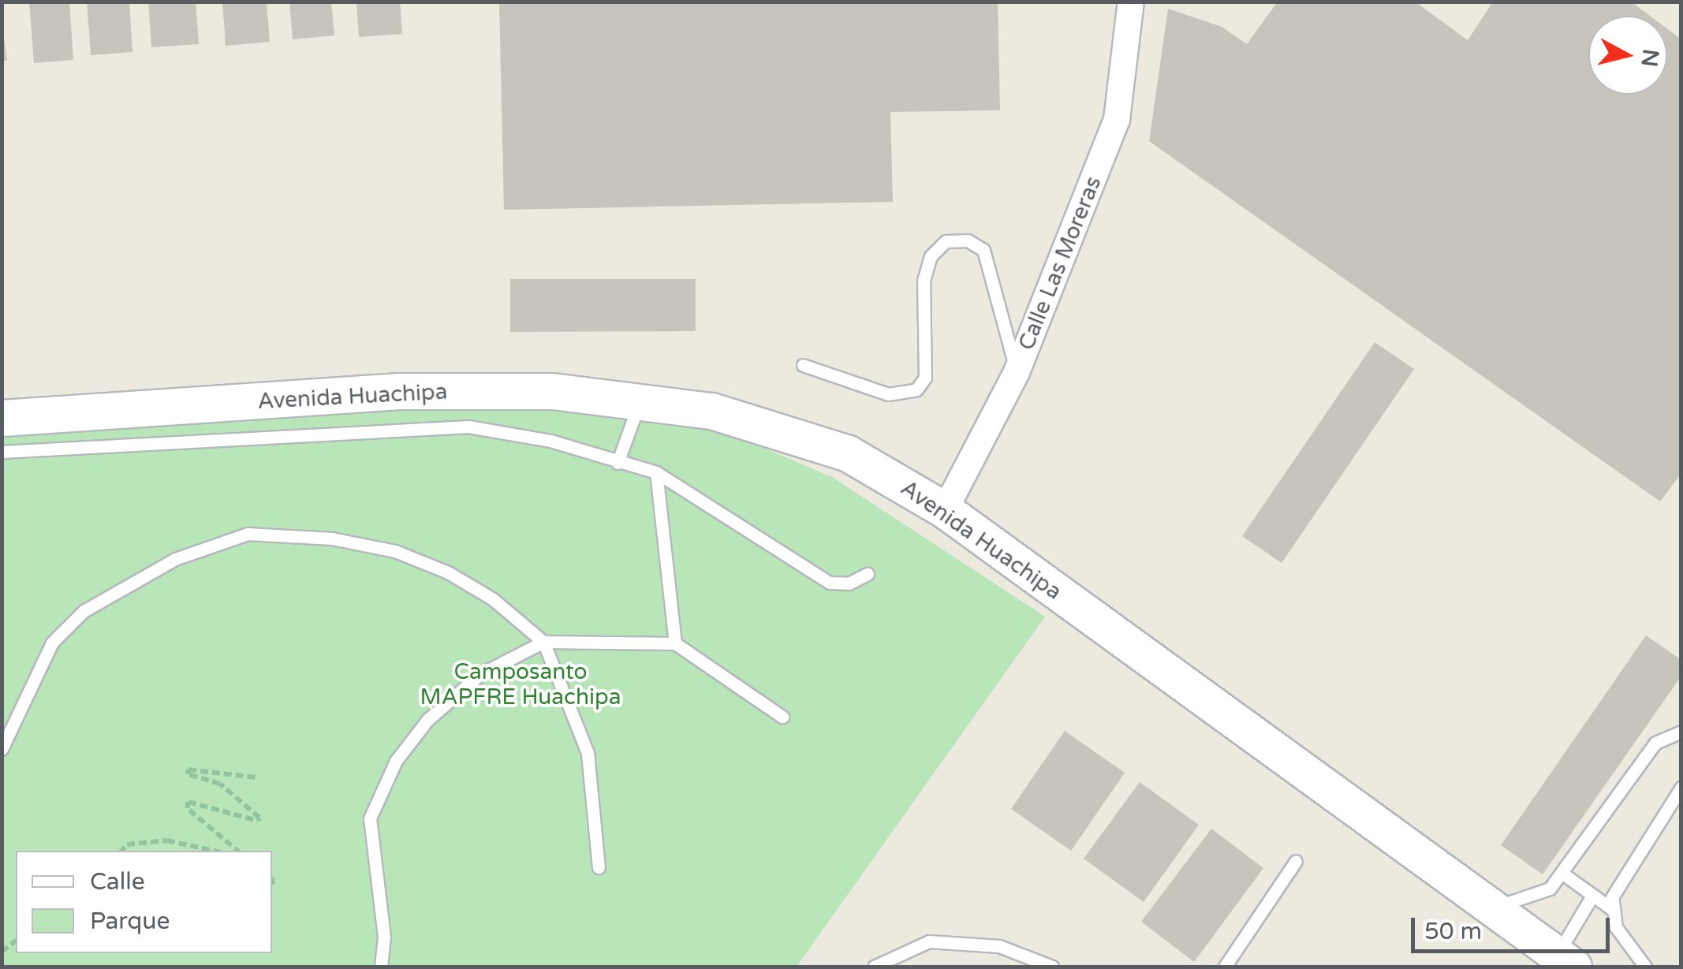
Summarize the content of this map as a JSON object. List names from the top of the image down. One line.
{"streets":{"street":["Calle Las Moreras","Avenida Huachipa"]},"crossings":[["Calle Las Moreras","Avenida Huachipa"]],"parks":["Camposanto MAPFRE Huachipa"],"legend":["Calle","Parque"],"scale_bar":"50 m","north":"right"}
